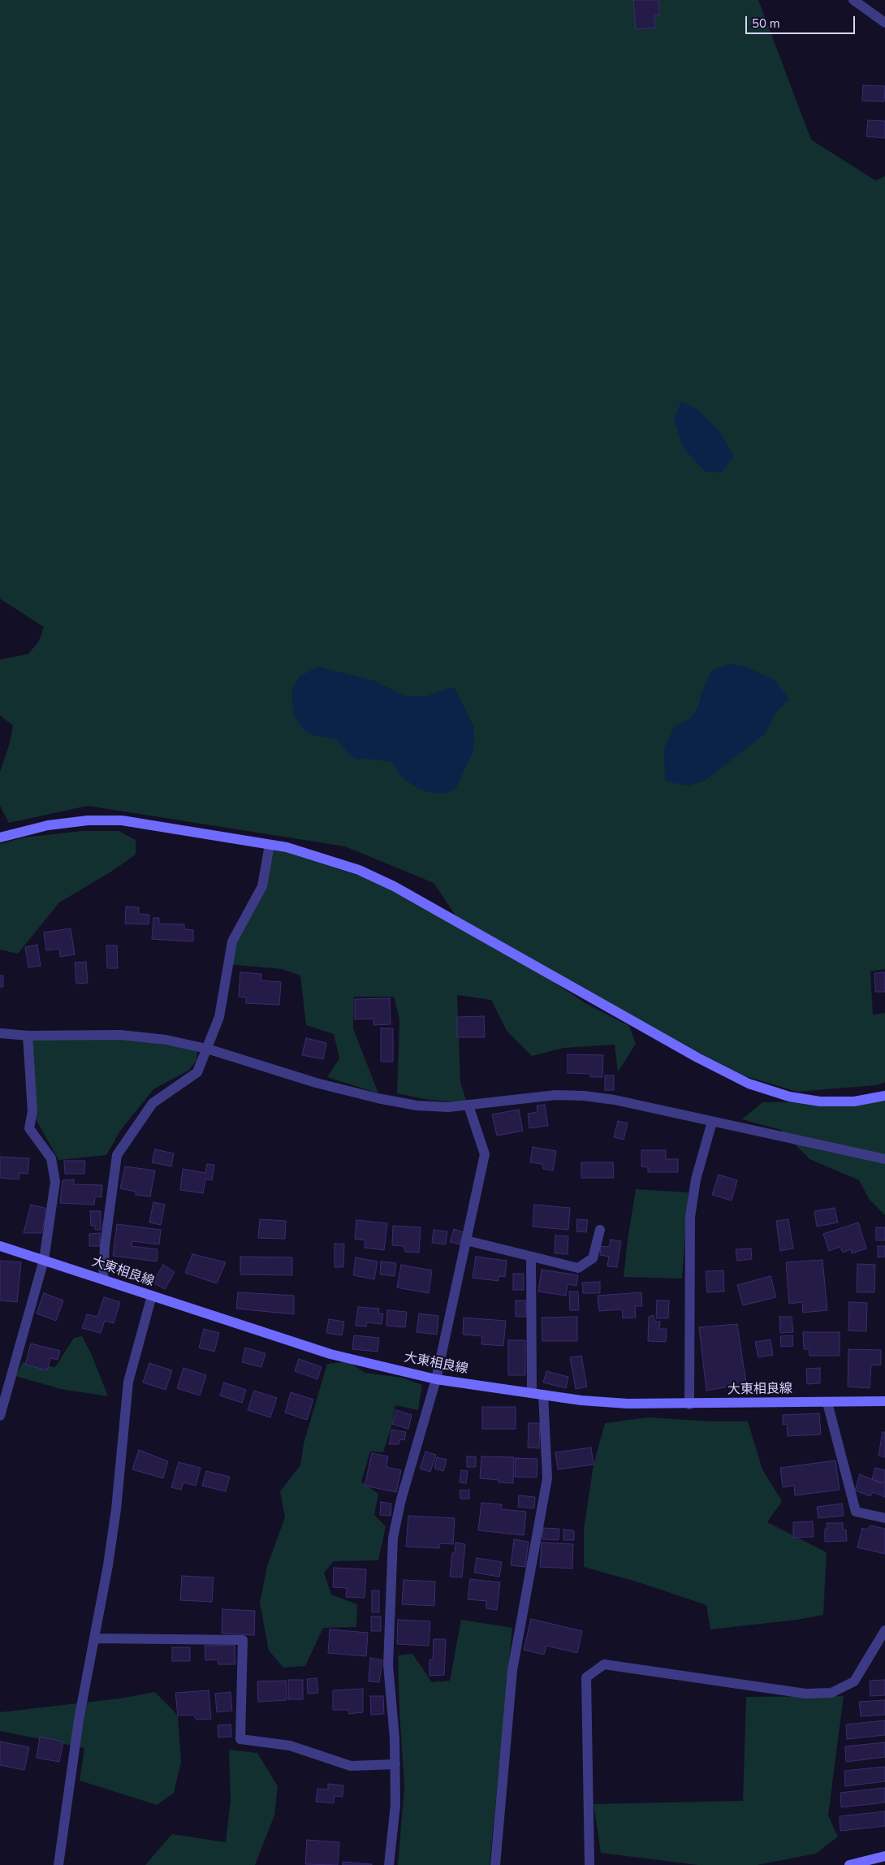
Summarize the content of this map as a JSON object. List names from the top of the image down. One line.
{"streets":{"street":["大東相良線"]},"scale_bar":"50 m"}
